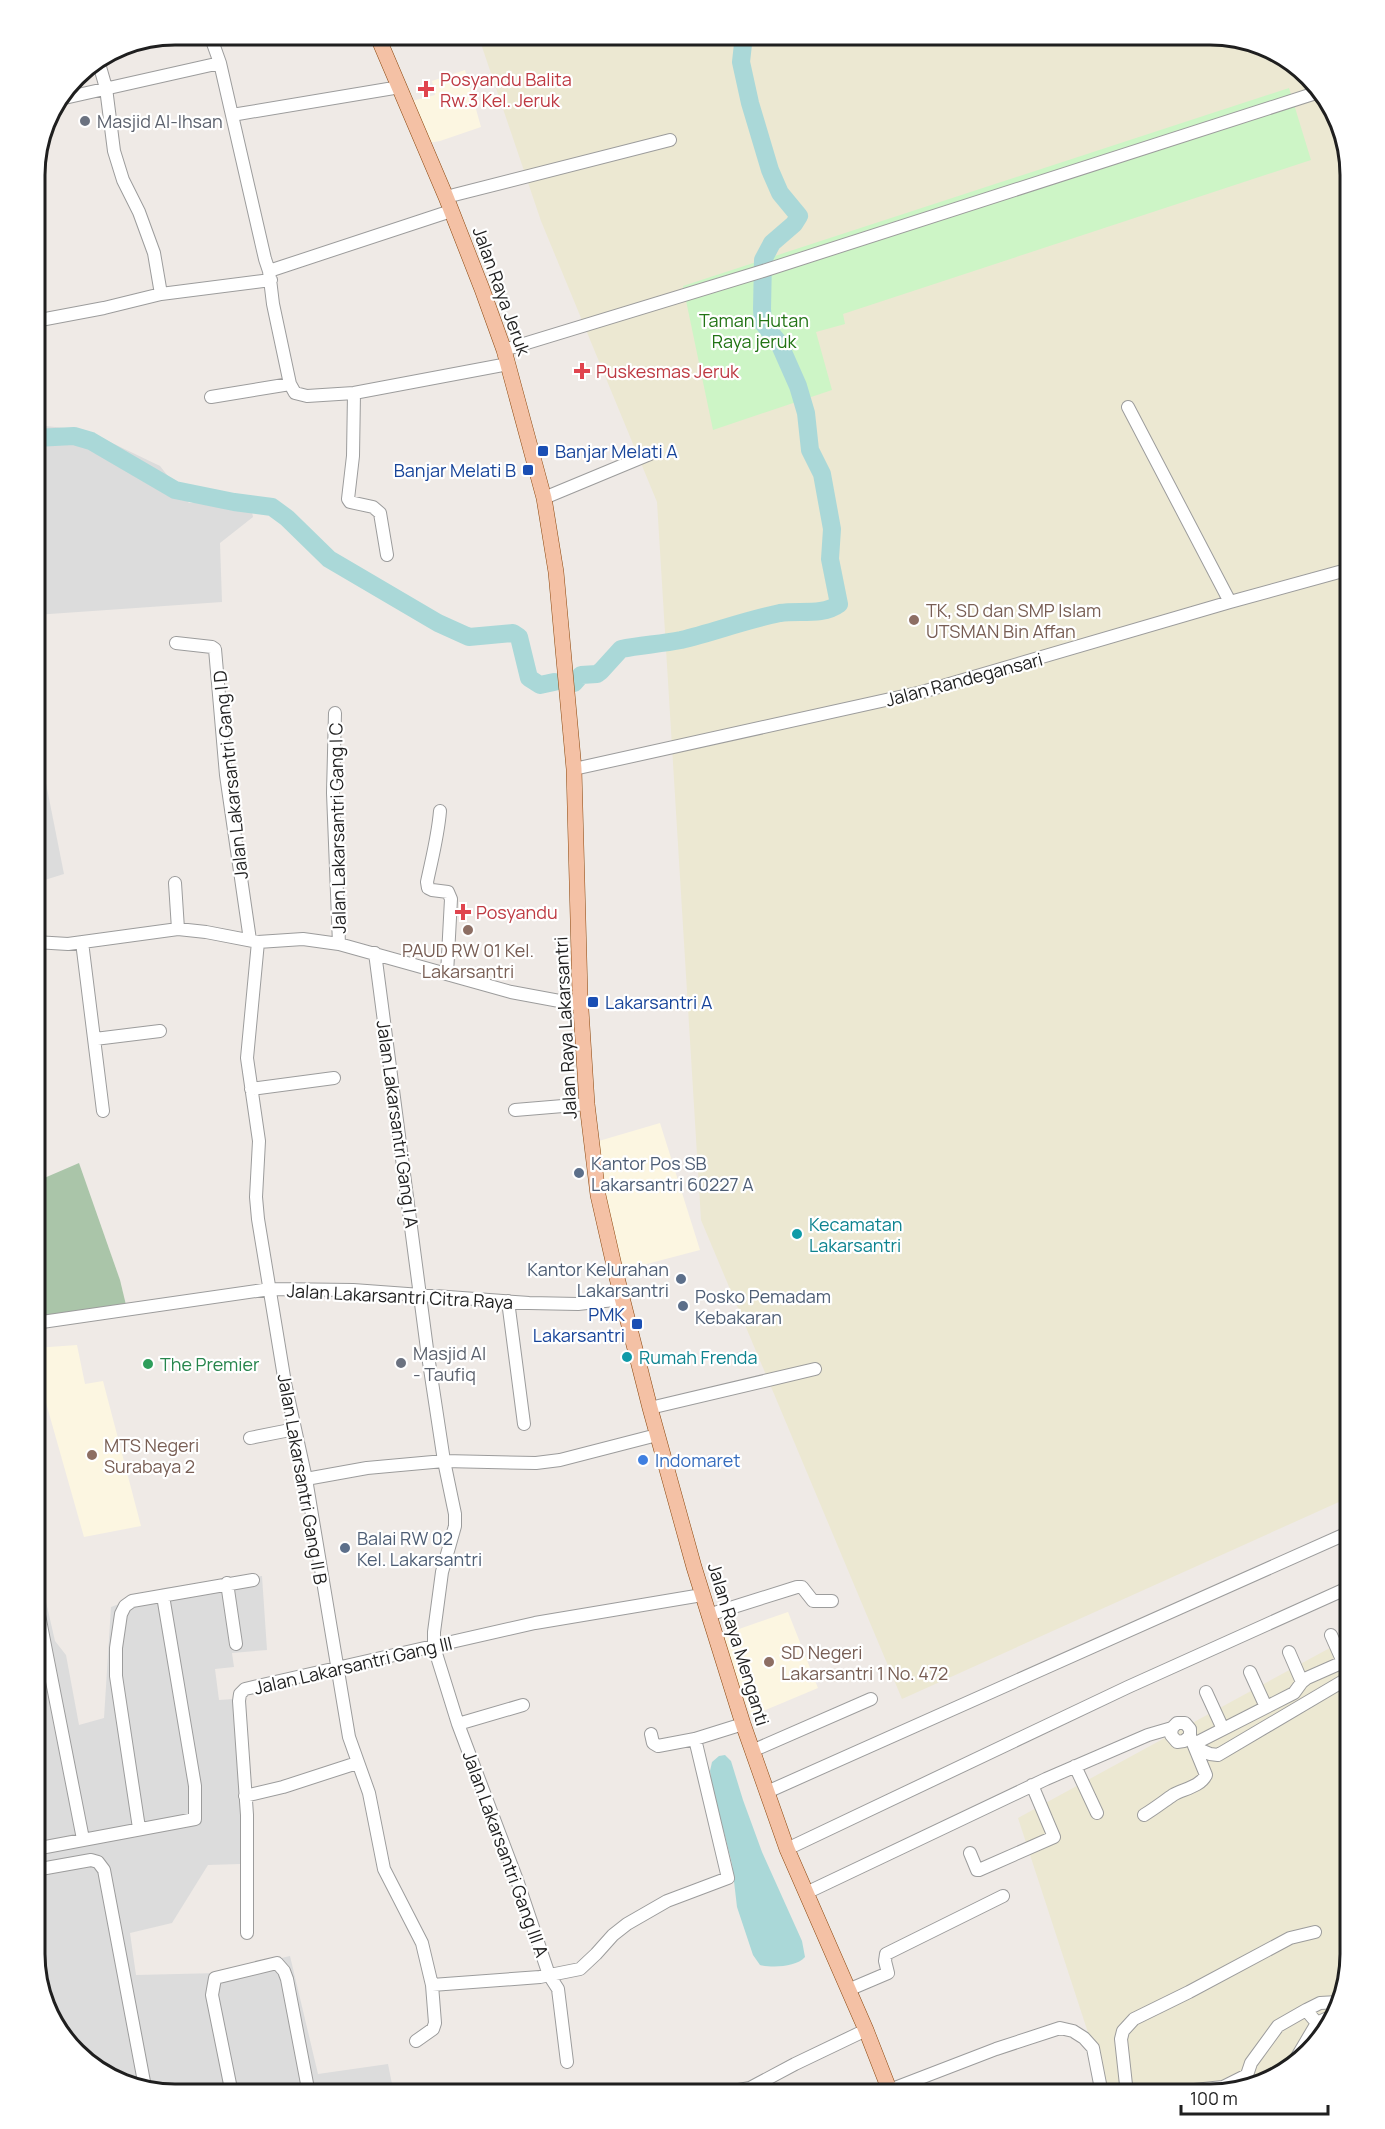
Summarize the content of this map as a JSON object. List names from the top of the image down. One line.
{"streets":{"main road":["Jalan Raya Jeruk","Jalan Raya Lakarsantri","Jalan Raya Menganti"],"street":["Jalan Randegansari","Jalan Lakarsantri Gang I D","Jalan Lakarsantri Gang I C","Jalan Lakarsantri Gang I A","Jalan Lakarsantri Citra Raya","Jalan Lakarsantri Gang II B","Jalan Lakarsantri Gang III","Jalan Lakarsantri Gang III A"]},"crossings":[["Jalan Raya Jeruk","Jalan Raya Lakarsantri"],["Jalan Randegansari","Jalan Raya Lakarsantri"],["Jalan Lakarsantri Gang I D","Jalan Lakarsantri Gang I C"],["Jalan Lakarsantri Gang I D","Jalan Lakarsantri Gang II B"],["Jalan Lakarsantri Gang I C","Jalan Raya Lakarsantri"],["Jalan Lakarsantri Gang I C","Jalan Lakarsantri Gang I A"],["Jalan Lakarsantri Gang I C","Jalan Lakarsantri Gang II B"],["Jalan Raya Lakarsantri","Jalan Lakarsantri Citra Raya"],["Jalan Raya Lakarsantri","Jalan Raya Menganti"],["Jalan Lakarsantri Gang I A","Jalan Lakarsantri Citra Raya"],["Jalan Lakarsantri Gang I A","Jalan Lakarsantri Gang III"],["Jalan Lakarsantri Gang I A","Jalan Lakarsantri Gang III A"],["Jalan Lakarsantri Citra Raya","Jalan Lakarsantri Gang II B"],["Jalan Lakarsantri Citra Raya","Jalan Raya Menganti"],["Jalan Lakarsantri Gang II B","Jalan Lakarsantri Gang III"],["Jalan Raya Menganti","Jalan Lakarsantri Gang III"],["Jalan Lakarsantri Gang III","Jalan Lakarsantri Gang III A"]],"parks":["Taman Hutan Raya jeruk"],"places":{"health":["Posyandu Balita Rw.3 Kel. Jeruk","Puskesmas Jeruk","Posyandu"],"other":["Masjid Al-Ihsan","TK, SD dan SMP Islam UTSMAN Bin Affan","PAUD RW 01 Kel. Lakarsantri","Kantor Pos SB Lakarsantri 60227 A","Kecamatan Lakarsantri","Kantor Kelurahan Lakarsantri","Posko Pemadam Kebakaran","Rumah Frenda","Masjid Al - Taufiq","The Premier","MTS Negeri Surabaya 2","Indomaret","Balai RW 02 Kel. Lakarsantri","SD Negeri Lakarsantri 1 No. 472"],"transit":["Banjar Melati A","Banjar Melati B","Lakarsantri A","PMK Lakarsantri"]},"scale_bar":"100 m"}
